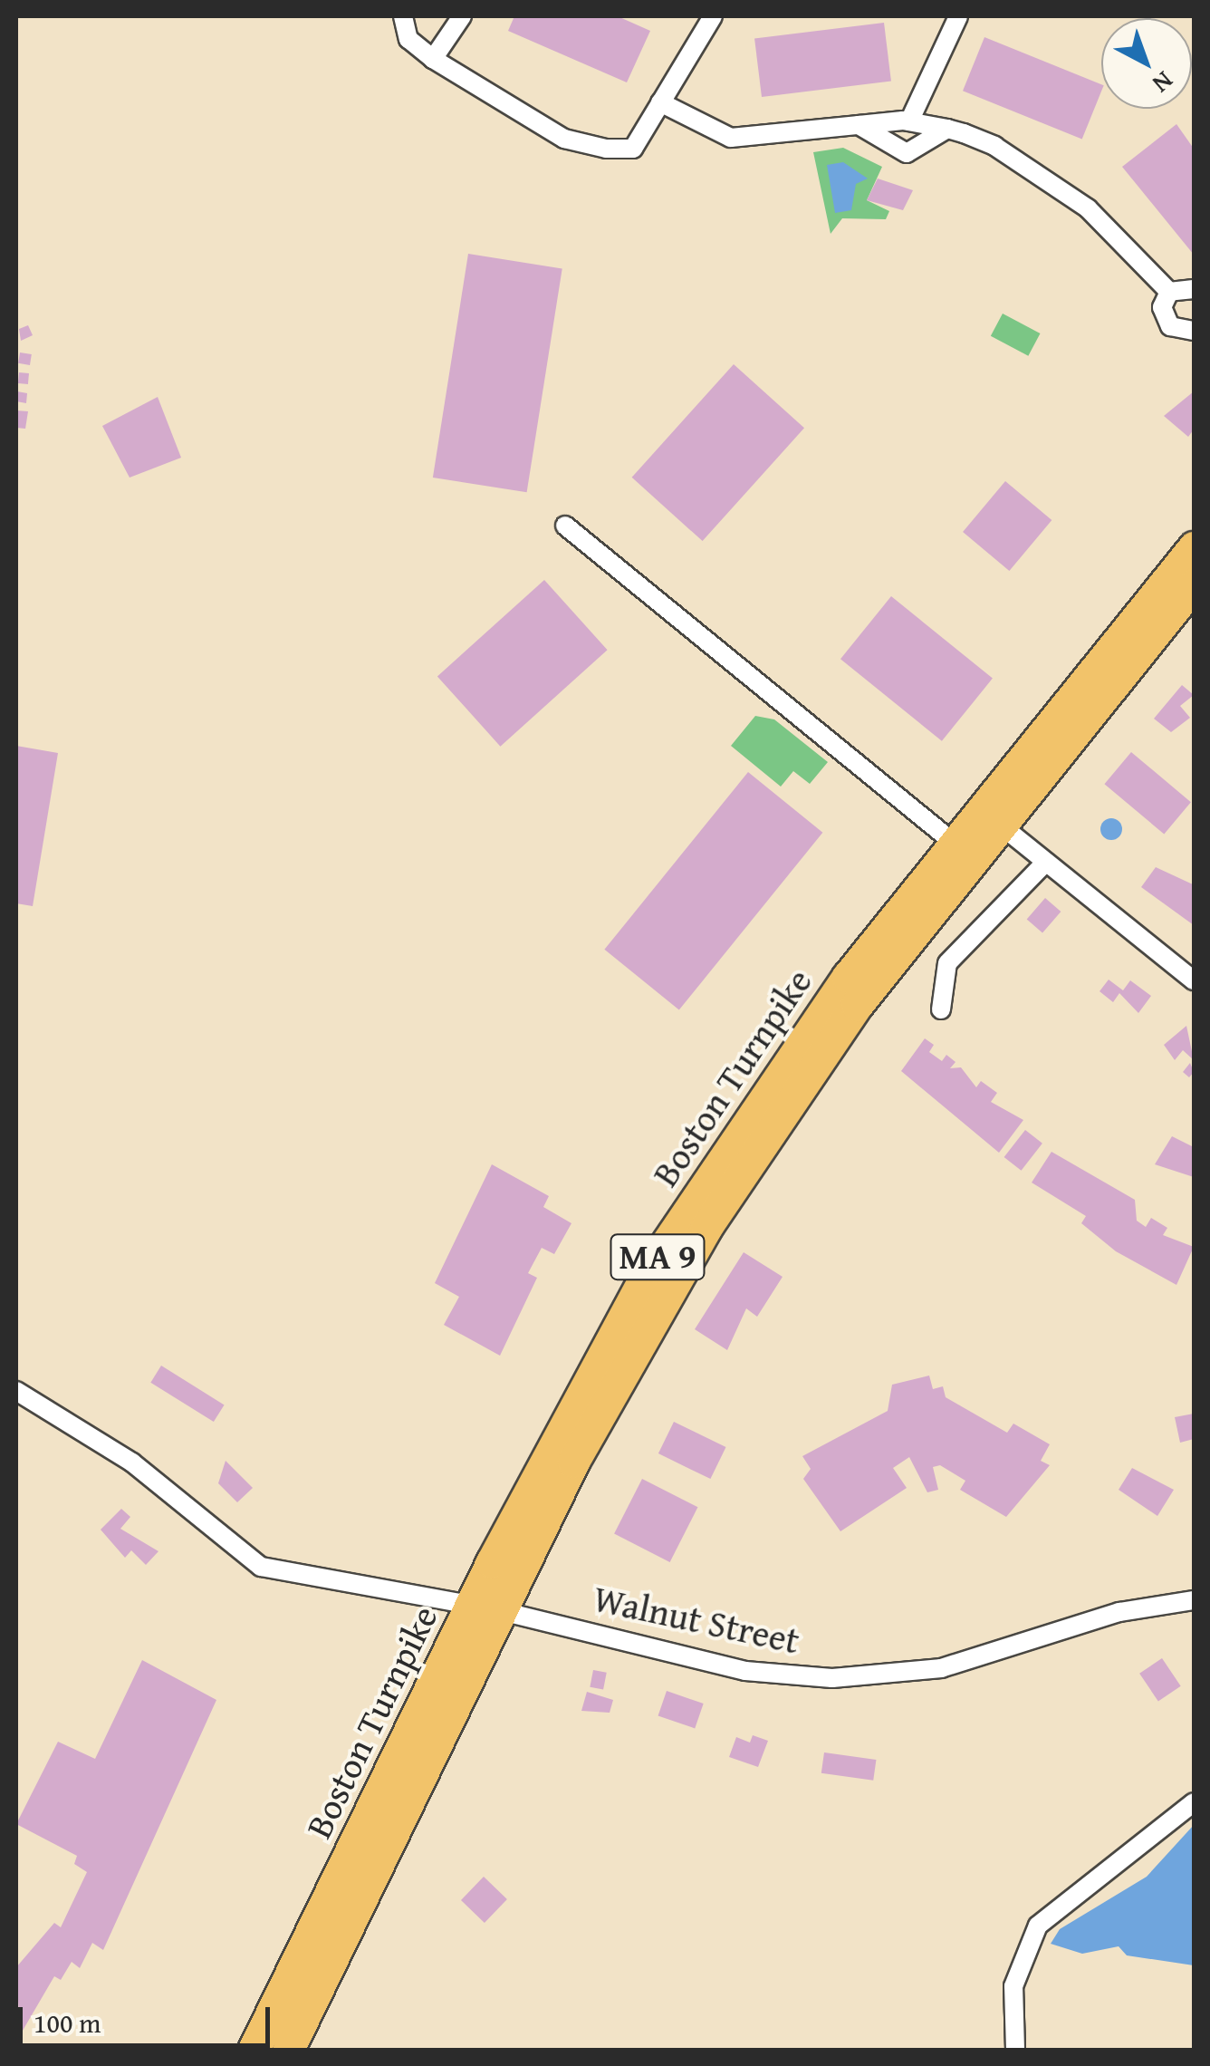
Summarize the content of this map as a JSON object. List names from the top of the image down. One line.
{"streets":{"highway":["Boston Turnpike","MA 9"],"street":["Walnut Street"]},"crossings":[["Boston Turnpike","Walnut Street"]],"scale_bar":"100 m","north":"bottom right"}
